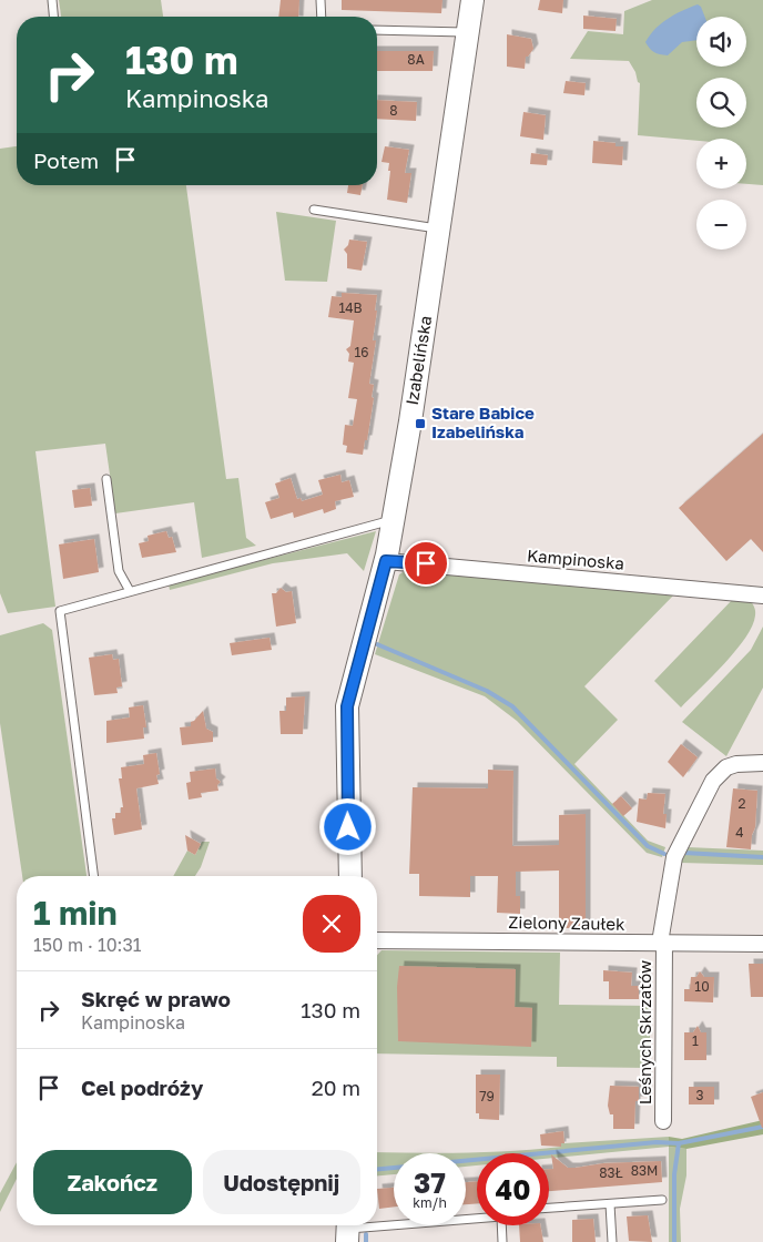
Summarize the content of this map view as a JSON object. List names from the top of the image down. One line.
{"streets":{"street":["Izabelińska","Kampinoska","Zielony Zaułek","Leśnych Skrzatów"]},"crossings":[["Izabelińska","Kampinoska"],["Zielony Zaułek","Leśnych Skrzatów"]],"places":{"transit":["Stare Babice Izabelińska"]},"house_numbers":["8A","8","14B","16","2","4","10","1","3","79","83M","83Ł"],"page":{"map_buttons":["+","−"],"turn":["130 m","Kampinoska"],"then":"Potem","heading":["1 min","150 m · 10:31"],"list":[{"name":"Skręć w prawo","note":"Kampinoska","value":"130 m"},{"name":"Cel podróży","value":"20 m"}],"buttons":["Zakończ","Udostępnij"],"speed":"37 km/h","limit":"40"}}
